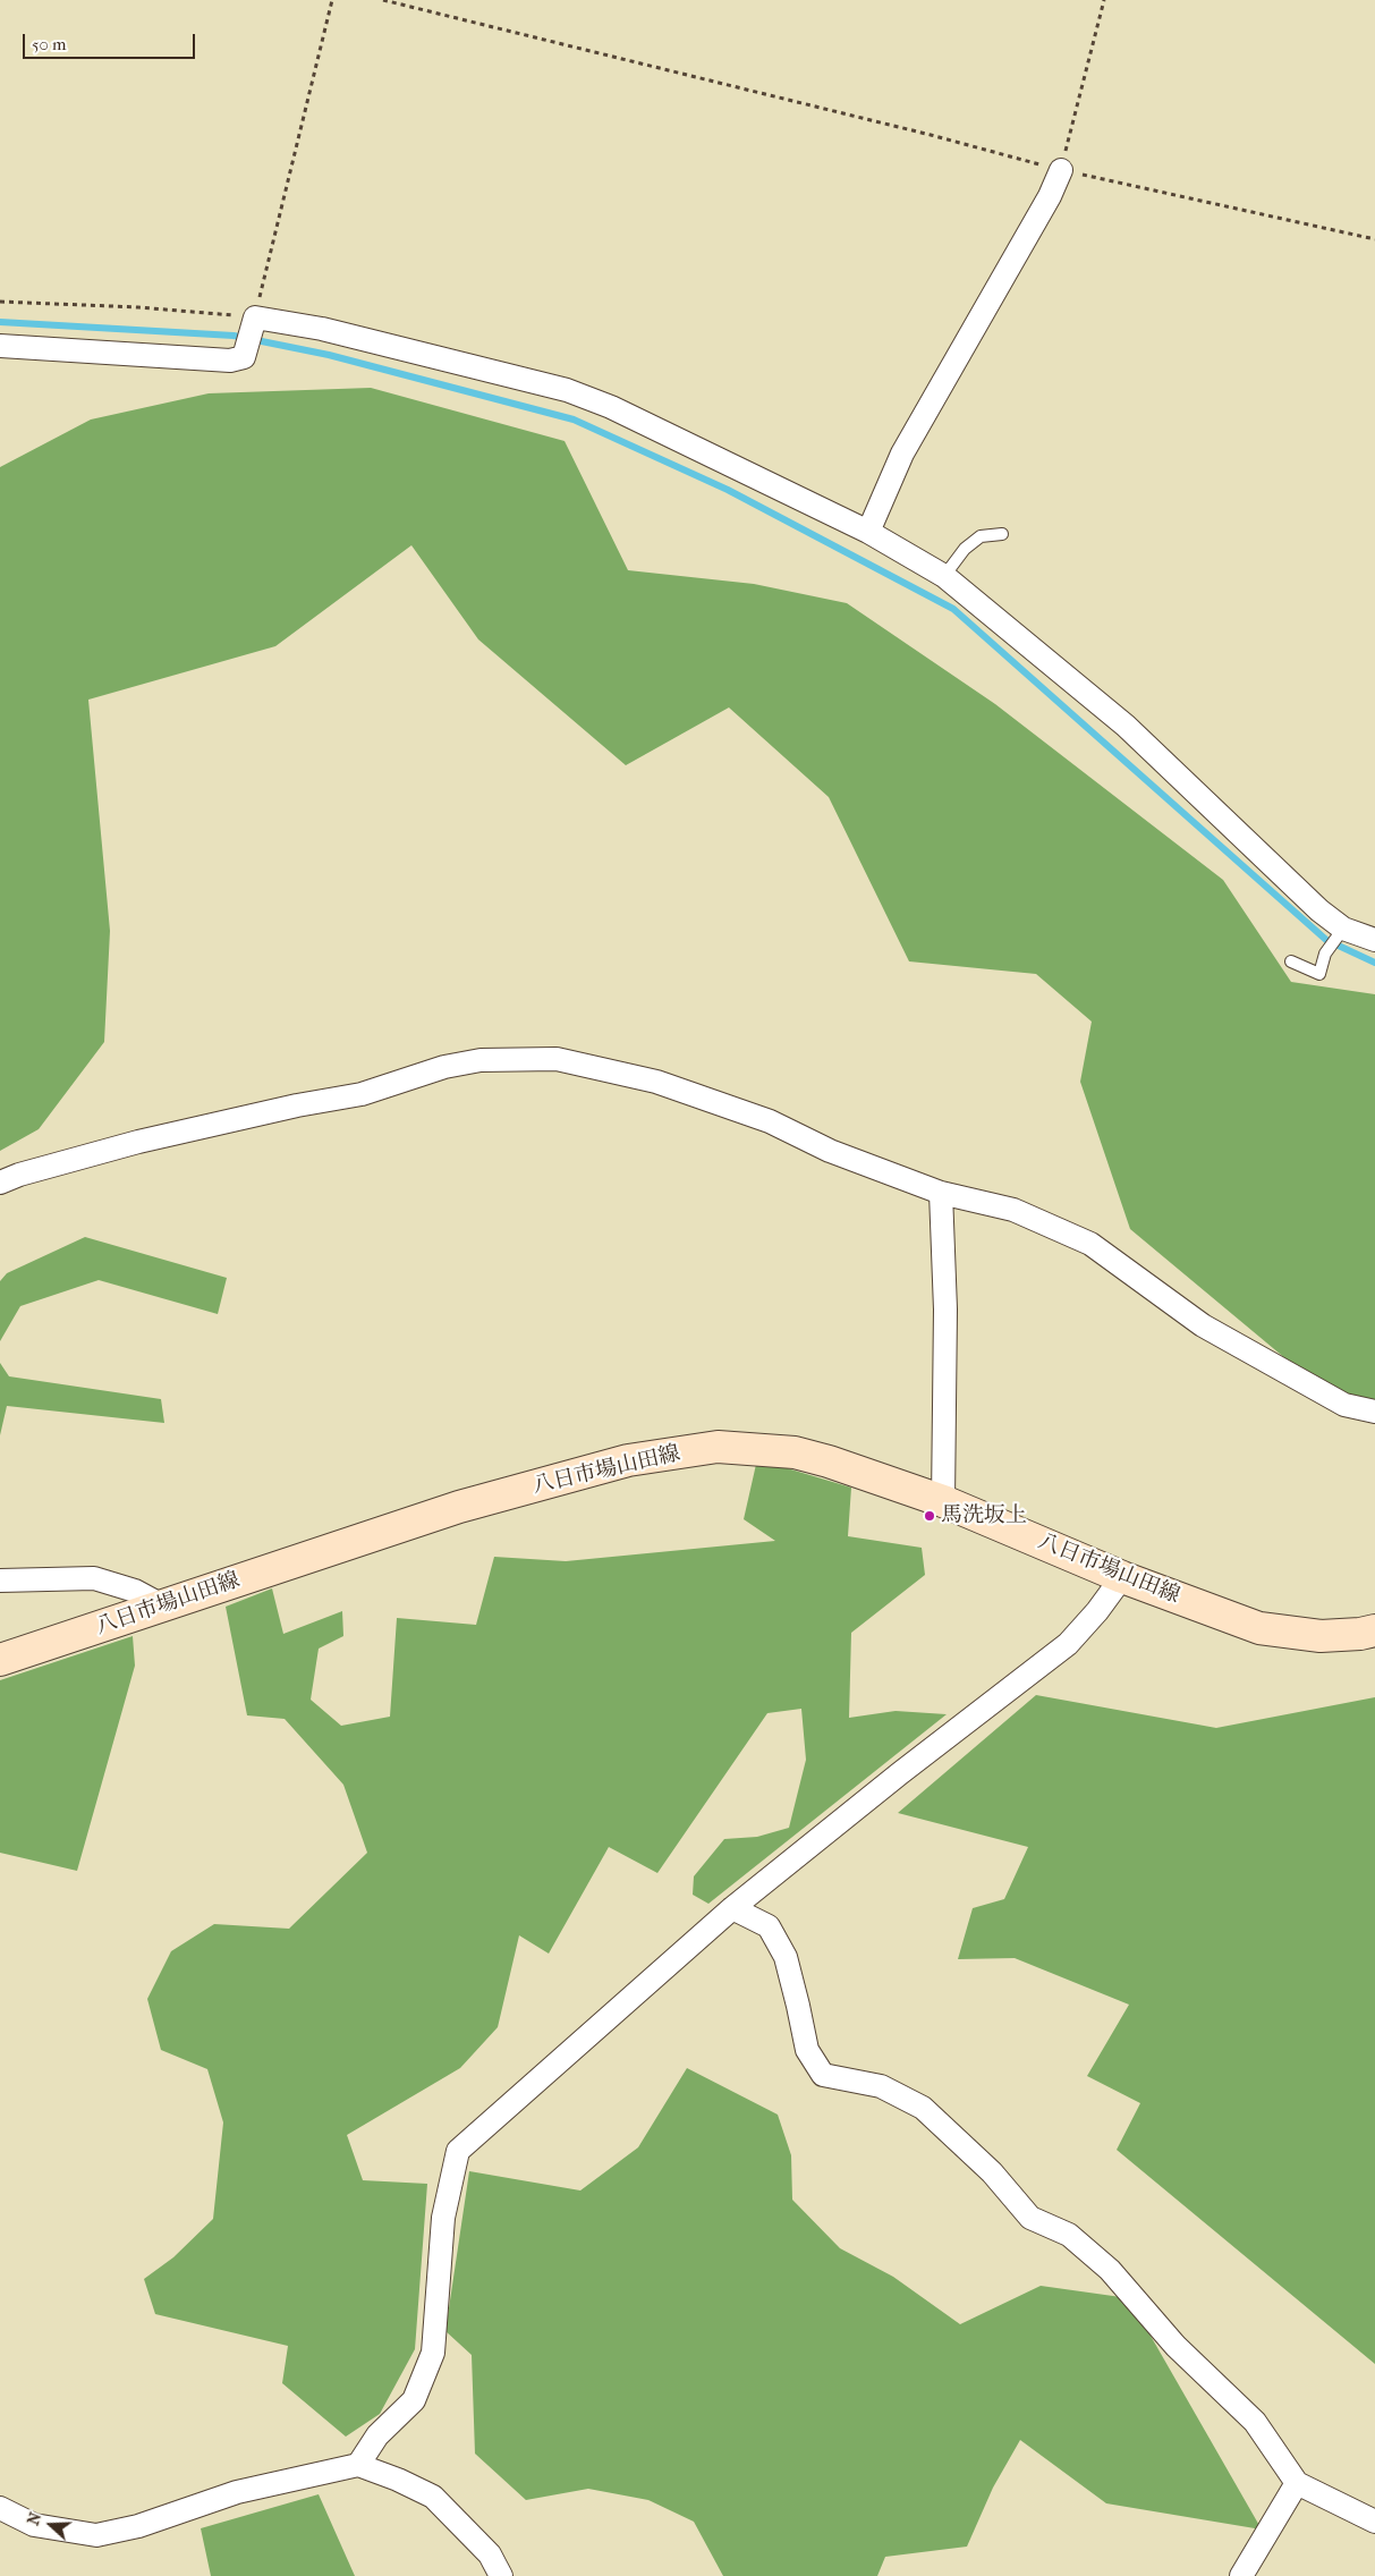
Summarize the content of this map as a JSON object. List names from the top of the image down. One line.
{"streets":{"main road":["八日市場山田線"]},"places":["馬洗坂上"],"scale_bar":"50 m","north":"left"}
